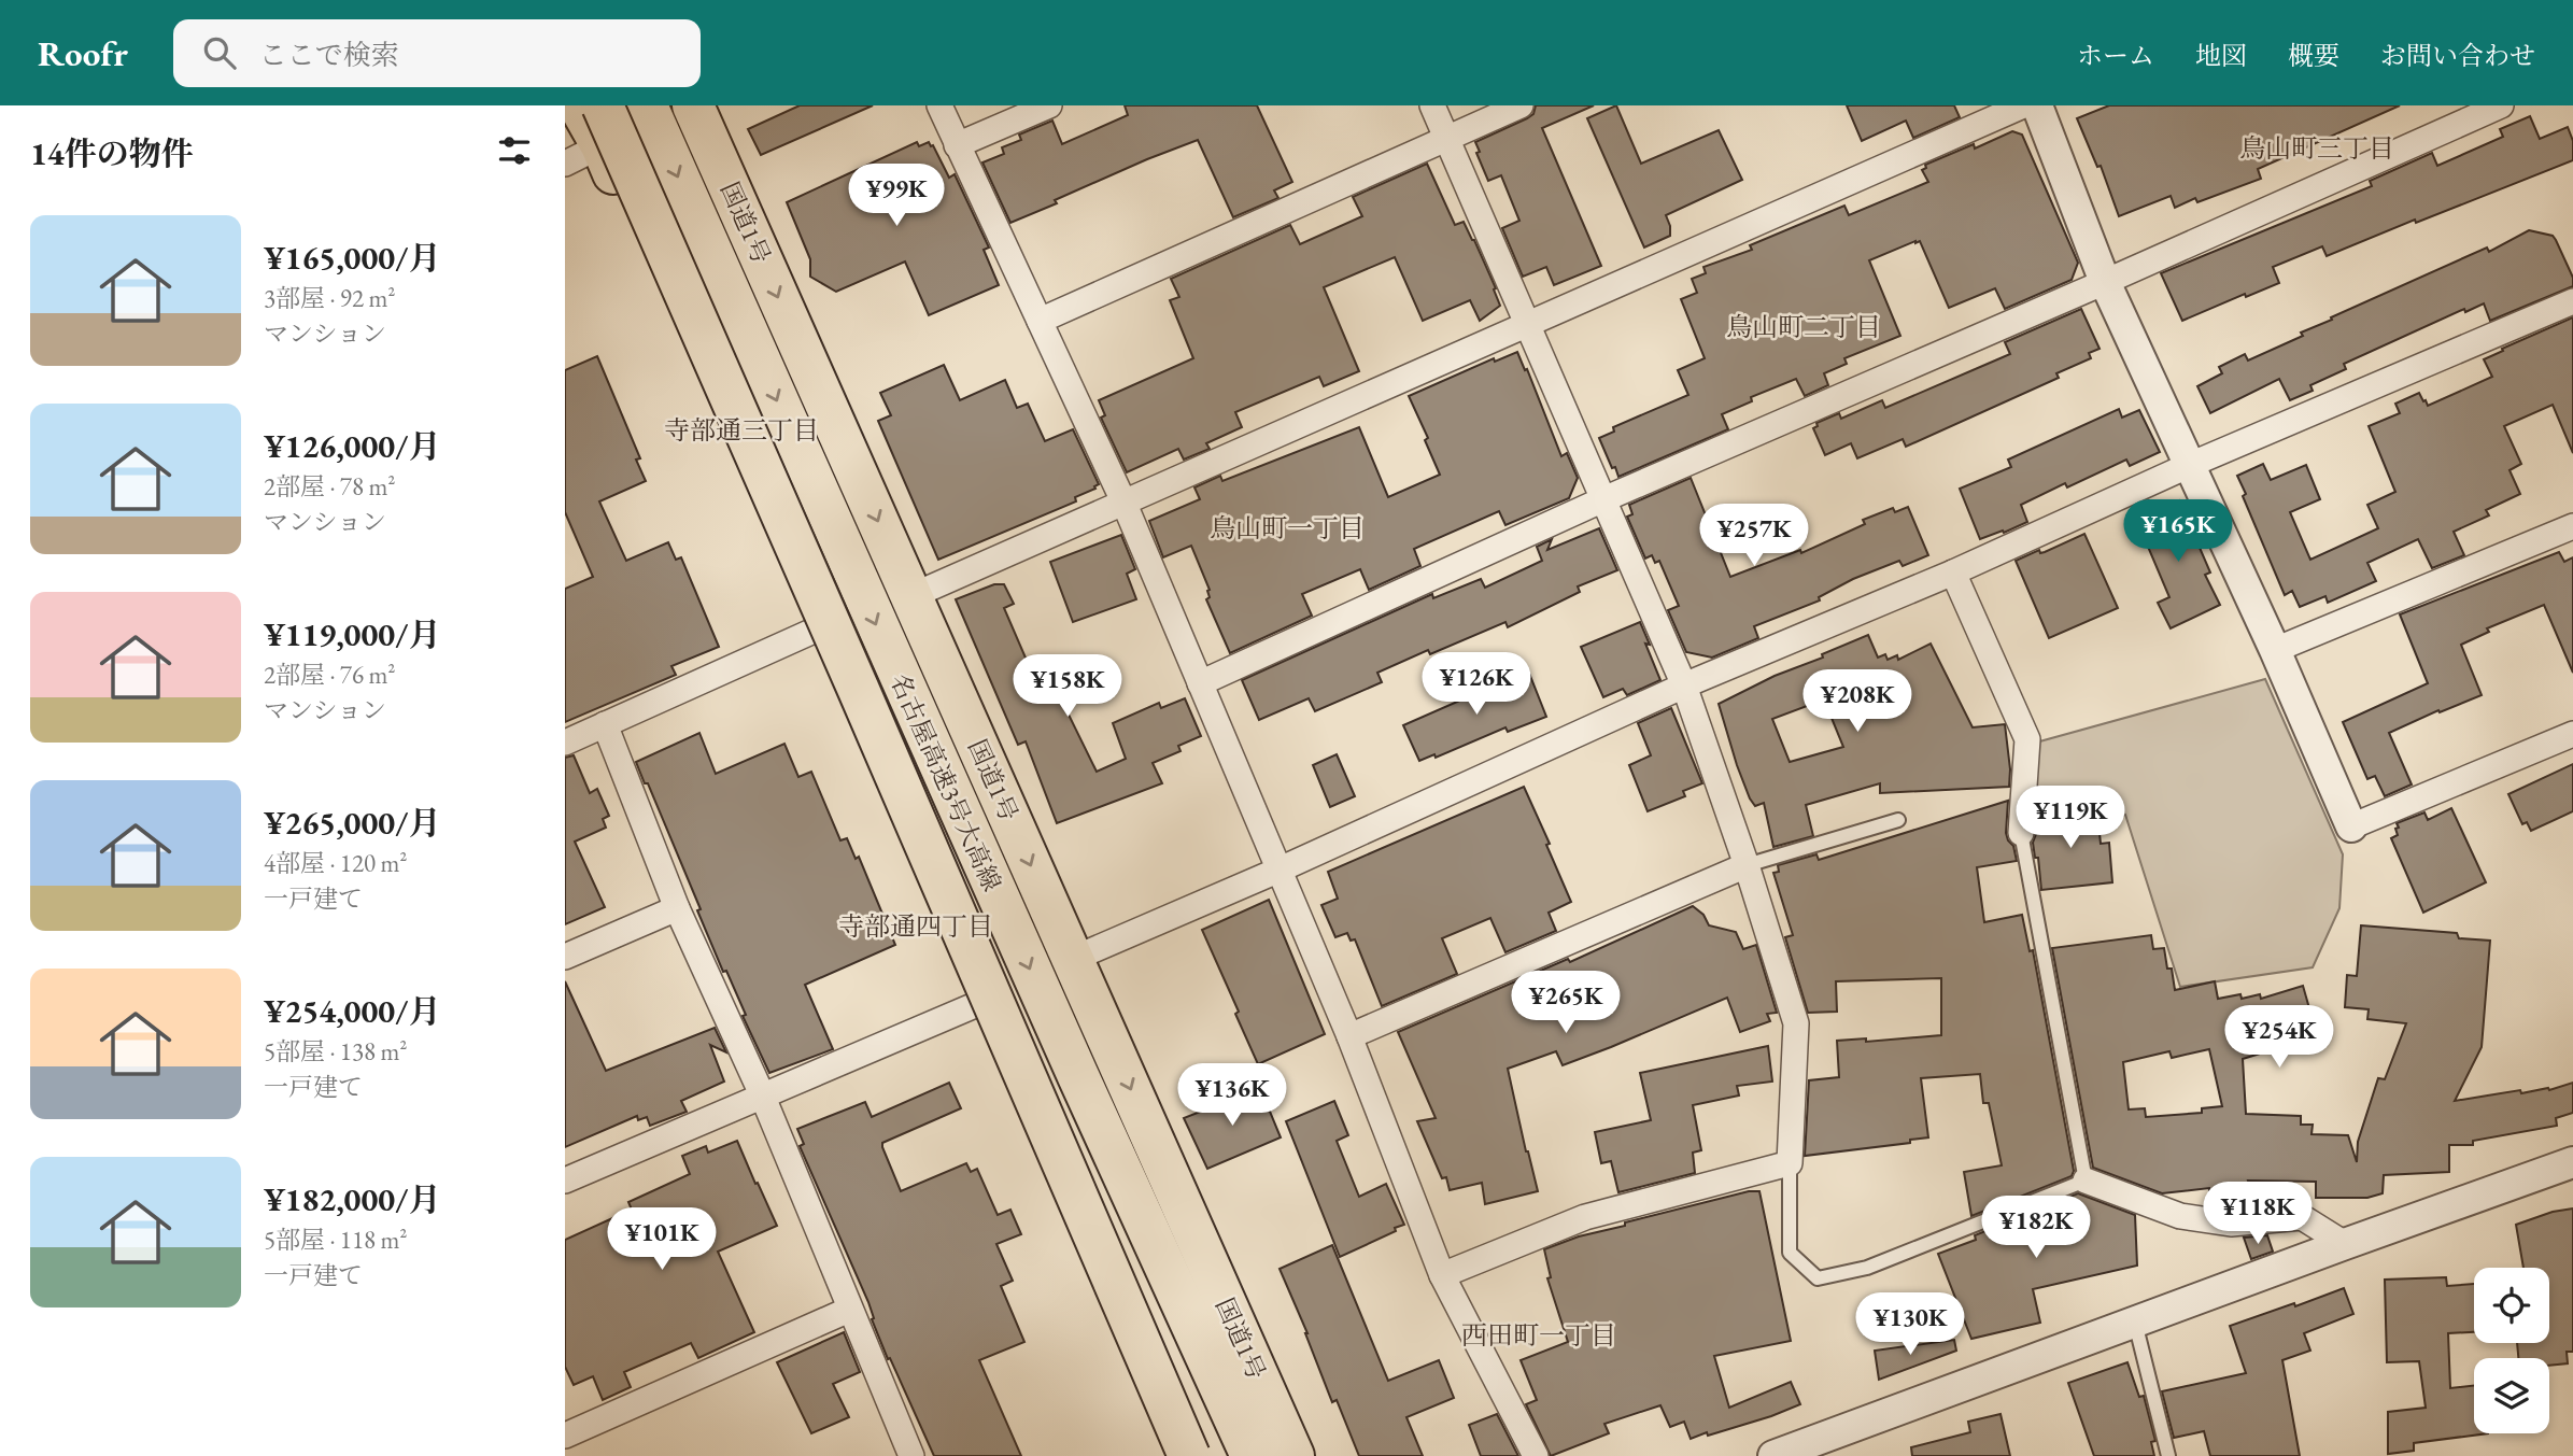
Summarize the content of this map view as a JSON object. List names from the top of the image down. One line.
{"streets":{"highway":["国道1号","名古屋高速3号大高線"]},"districts":["鳥山町三丁目","鳥山町二丁目","寺部通三丁目","鳥山町一丁目","寺部通四丁目","西田町一丁目"],"page":{"header":"Roofr","search":"ここで検索","nav":["ホーム","地図","概要","お問い合わせ"],"heading":"14件の物件","price":["¥99K","¥165K","¥257K","¥126K","¥158K","¥208K","¥119K","¥265K","¥254K","¥136K","¥118K","¥182K","¥101K","¥130K"],"list":[{"name":"¥165,000/月","note":"3部屋 · 92 m² · マンション"},{"name":"¥126,000/月","note":"2部屋 · 78 m² · マンション"},{"name":"¥119,000/月","note":"2部屋 · 76 m² · マンション"},{"name":"¥265,000/月","note":"4部屋 · 120 m² · 一戸建て"},{"name":"¥254,000/月","note":"5部屋 · 138 m² · 一戸建て"},{"name":"¥182,000/月","note":"5部屋 · 118 m² · 一戸建て"}]}}
